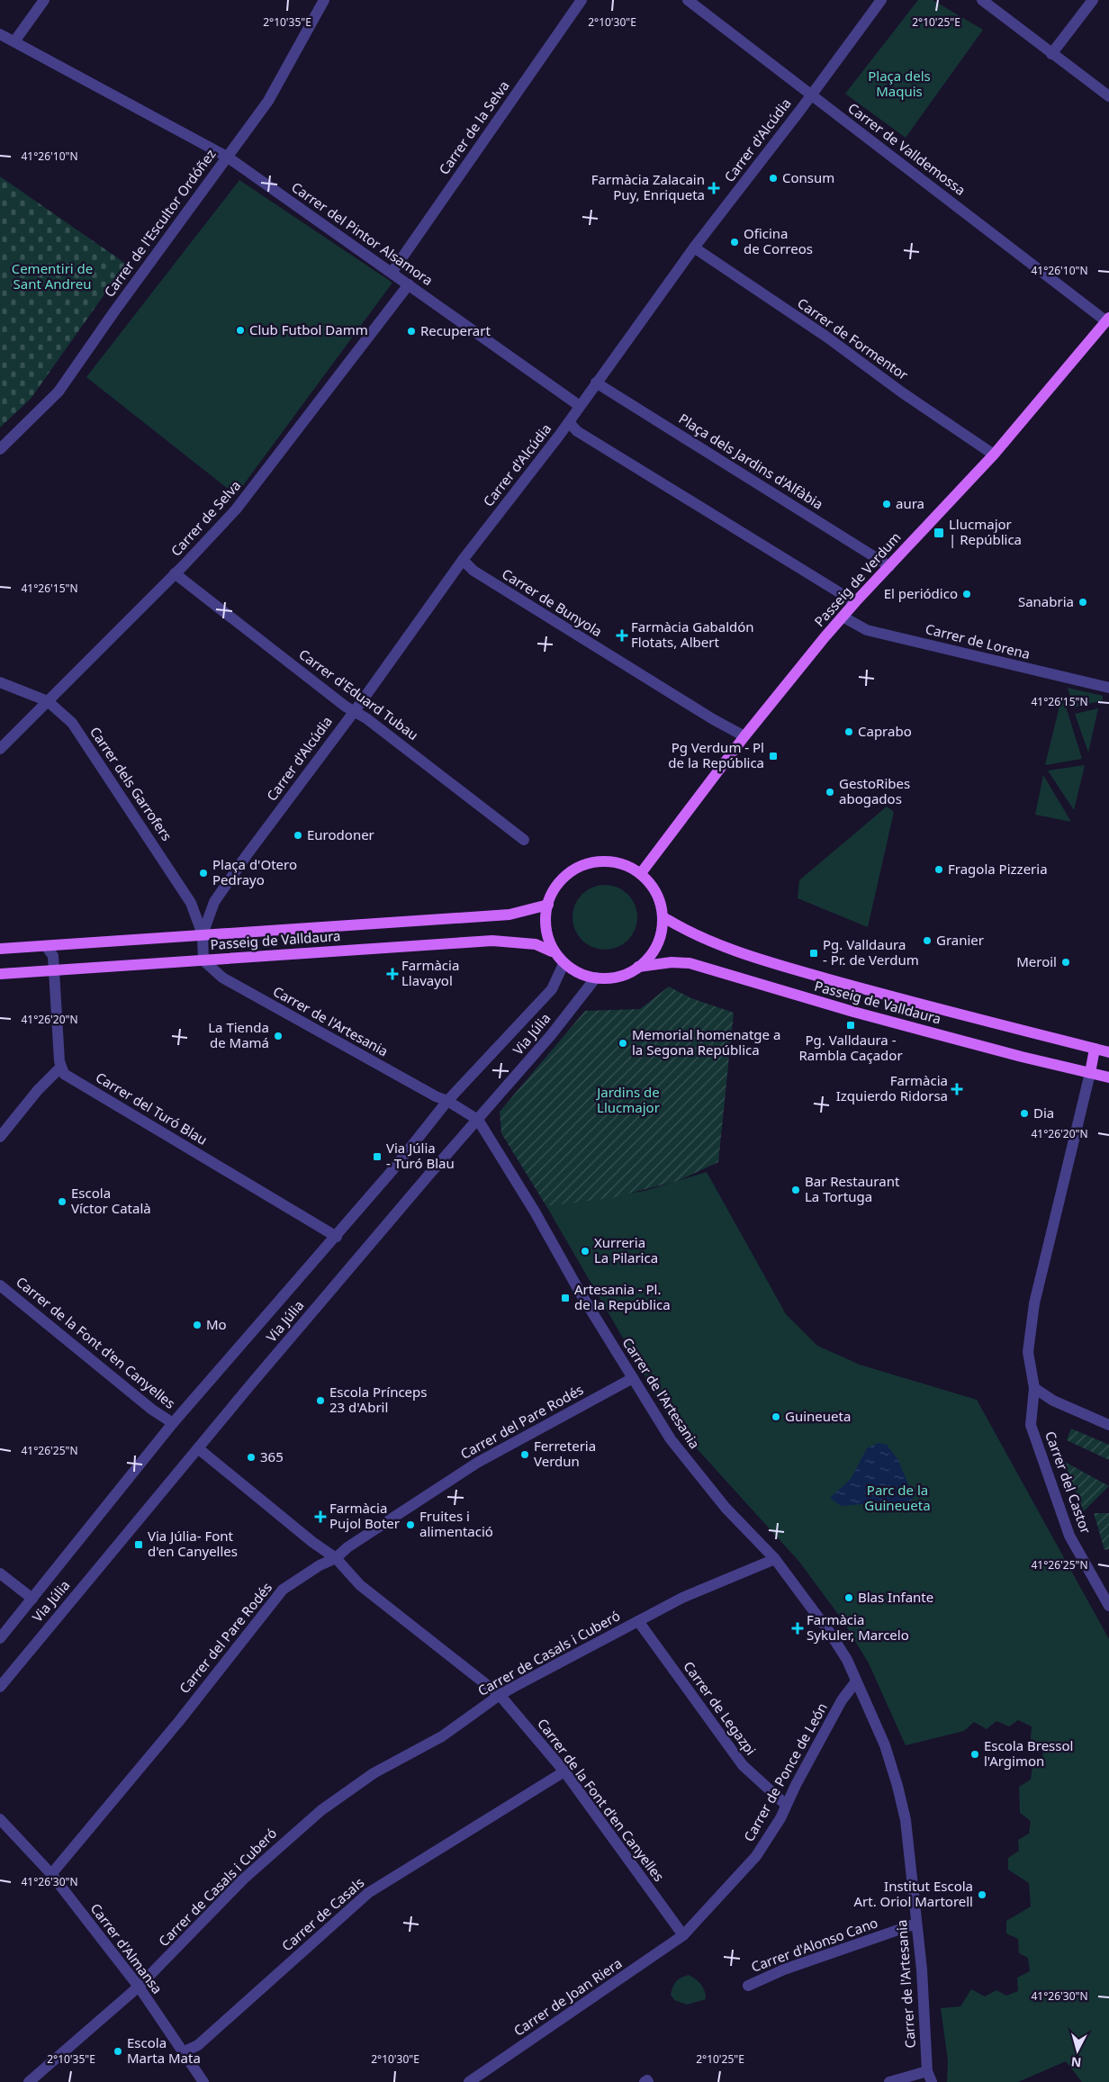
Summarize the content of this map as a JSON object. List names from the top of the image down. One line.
{"streets":{"main road":["Passeig de Verdum","Passeig de Valldaura"],"street":["Carrer de la Selva","Carrer d'Alcúdia","Carrer de Valldemossa","Carrer de l'Escultor Ordóñez","Carrer del Pintor Alsamora","Carrer de Formentor","Plaça dels Jardins d'Alfàbia","Carrer de Selva","Carrer de Bunyola","Carrer de Lorena","Carrer d'Eduard Tubau","Carrer dels Garrofers","Carrer de l'Artesania","Via Júlia","Carrer del Turó Blau","Carrer de la Font d'en Canyelles","Carrer del Pare Rodés","Carrer del Castor","Carrer de Casals i Cuberó","Carrer de Legazpi","Carrer de Ponce de León","Carrer de Casals","Carrer d'Alonso Cano","Carrer d'Almansa","Carrer de Joan Riera"]},"crossings":[["Carrer de la Selva","Carrer del Pintor Alsamora"],["Carrer d'Alcúdia","Carrer de Valldemossa"],["Carrer d'Alcúdia","Carrer del Pintor Alsamora"],["Carrer d'Alcúdia","Carrer de Formentor"],["Carrer d'Alcúdia","Plaça dels Jardins d'Alfàbia"],["Carrer d'Alcúdia","Carrer de Bunyola"],["Carrer d'Alcúdia","Carrer d'Eduard Tubau"],["Carrer d'Alcúdia","Carrer dels Garrofers"],["Carrer d'Alcúdia","Passeig de Valldaura"],["Carrer d'Alcúdia","Carrer de l'Artesania"],["Carrer de Valldemossa","Passeig de Verdum"],["Carrer de l'Escultor Ordóñez","Carrer del Pintor Alsamora"],["Carrer del Pintor Alsamora","Carrer de Selva"],["Carrer de Formentor","Passeig de Verdum"],["Plaça dels Jardins d'Alfàbia","Passeig de Verdum"],["Carrer de Selva","Carrer d'Eduard Tubau"],["Carrer de Selva","Carrer dels Garrofers"],["Passeig de Verdum","Carrer de Bunyola"],["Passeig de Verdum","Carrer de Lorena"],["Passeig de Verdum","Passeig de Valldaura"],["Passeig de Verdum","Via Júlia"],["Carrer dels Garrofers","Passeig de Valldaura"],["Passeig de Valldaura","Carrer de l'Artesania"],["Passeig de Valldaura","Via Júlia"],["Passeig de Valldaura","Carrer del Castor"],["Carrer de l'Artesania","Via Júlia"],["Carrer de l'Artesania","Carrer del Pare Rodés"],["Carrer de l'Artesania","Carrer de Casals i Cuberó"],["Carrer de l'Artesania","Carrer de Ponce de León"],["Carrer de l'Artesania","Carrer d'Alonso Cano"],["Via Júlia","Carrer del Turó Blau"],["Via Júlia","Carrer de la Font d'en Canyelles"],["Carrer de la Font d'en Canyelles","Carrer del Pare Rodés"],["Carrer de la Font d'en Canyelles","Carrer de Casals i Cuberó"],["Carrer de la Font d'en Canyelles","Carrer de Ponce de León"],["Carrer de la Font d'en Canyelles","Carrer de Casals"],["Carrer de la Font d'en Canyelles","Carrer de Joan Riera"],["Carrer del Pare Rodés","Carrer d'Almansa"],["Carrer de Casals i Cuberó","Carrer de Legazpi"],["Carrer de Casals i Cuberó","Carrer d'Almansa"],["Carrer de Legazpi","Carrer de Ponce de León"],["Carrer de Ponce de León","Carrer de Joan Riera"],["Carrer de Casals","Carrer d'Almansa"]],"parks":["Plaça dels Maquis","Cementiri de Sant Andreu","Jardins de Llucmajor","Parc de la Guineueta"],"places":{"other":["Consum","Oficina de Correos","Club Futbol Damm","Recuperart","aura","El periódico","Sanabria","Caprabo","GestoRibes abogados","Eurodoner","Fragola Pizzeria","Plaça d'Otero Pedrayo","Granier","Meroil","La Tienda de Mamá","Memorial homenatge a la Segona República","Dia","Bar Restaurant La Tortuga","Escola Víctor Català","Xurreria La Pilarica","Mo","Escola Prínceps 23 d'Abril","Guineueta","Ferreteria Verdun","365","Fruites i alimentació","Blas Infante","Escola Bressol l'Argimon","Institut Escola Art. Oriol Martorell","Escola Marta Mata"],"health":["Farmàcia Zalacain Puy, Enriqueta","Farmàcia Gabaldón Flotats, Albert","Farmàcia Llavayol","Farmàcia Izquierdo Ridorsa","Farmàcia Pujol Boter","Farmàcia Sykuler, Marcelo"],"transit":["Llucmajor | República","Pg Verdum - Pl de la República","Pg. Valldaura - Pr. de Verdum","Pg. Valldaura - Rambla Caçador","Via Júlia - Turó Blau","Artesania - Pl. de la República","Via Júlia- Font d'en Canyelles"]},"north":"bottom","coordinates":["2°10'35\"E","2°10'30\"E","2°10'25\"E","41°26'10\"N","41°26'15\"N","41°26'20\"N","41°26'25\"N","41°26'30\"N"]}
